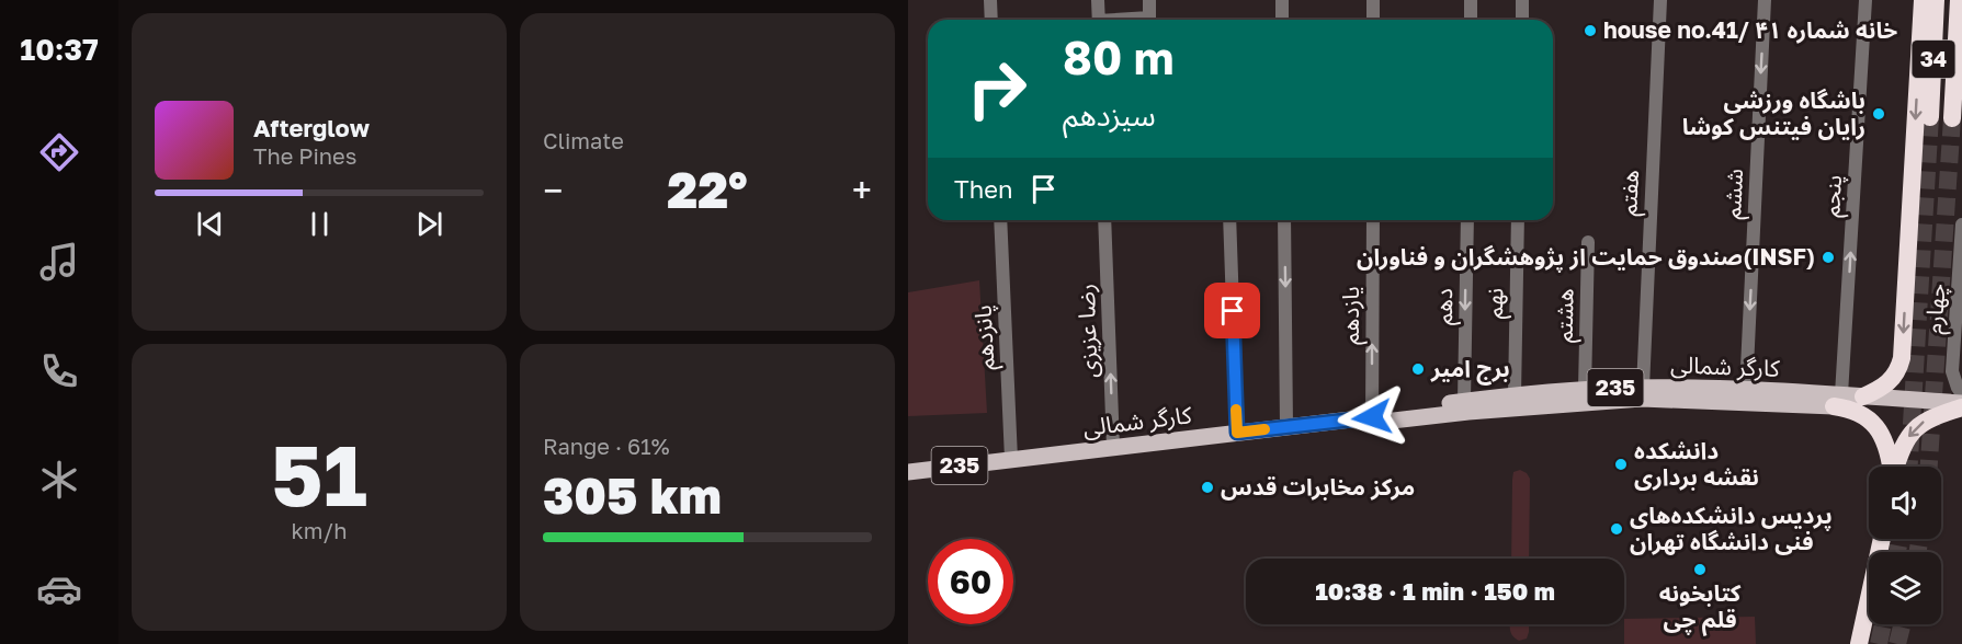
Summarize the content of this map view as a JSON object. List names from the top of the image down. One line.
{"streets":{"highway":["34"],"main road":["کارگر شمالی","235"],"street":["هفتم","ششم","پنجم","نهم","دهم","چهارم","یازدهم","هشتم","رضا عزیزی","پانزدهم"]},"crossings":[["هفتم","کارگر شمالی"],["ششم","کارگر شمالی"],["پنجم","کارگر شمالی"],["نهم","کارگر شمالی"],["دهم","کارگر شمالی"],["یازدهم","کارگر شمالی"],["هشتم","کارگر شمالی"],["رضا عزیزی","کارگر شمالی"],["پانزدهم","کارگر شمالی"]],"one_way":["ششم","پنجم","دهم","رضا عزیزی"],"places":["house no.41/ خانه شماره ۴۱","باشگاه ورزشی رایان فیتنس کوشا","صندوق حمایت از پژوهشگران و فناوران(INSF)","برج امیر","دانشکده نقشه برداری","مرکز مخابرات قدس","پردیس دانشکده‌های فنی دانشگاه تهران","کتابخونه قلم چی"],"page":{"tabs":"10:37","tile":["Climate",["51","km/h"],["Range · 61%","305 km"]],"turn":["80 m","سیزدهم"],"song":["Afterglow","The Pines"],"then":"Then","heat":["−","22°","+"],"limit":"60","trip":"10:38 · 1 min · 150 m"}}
